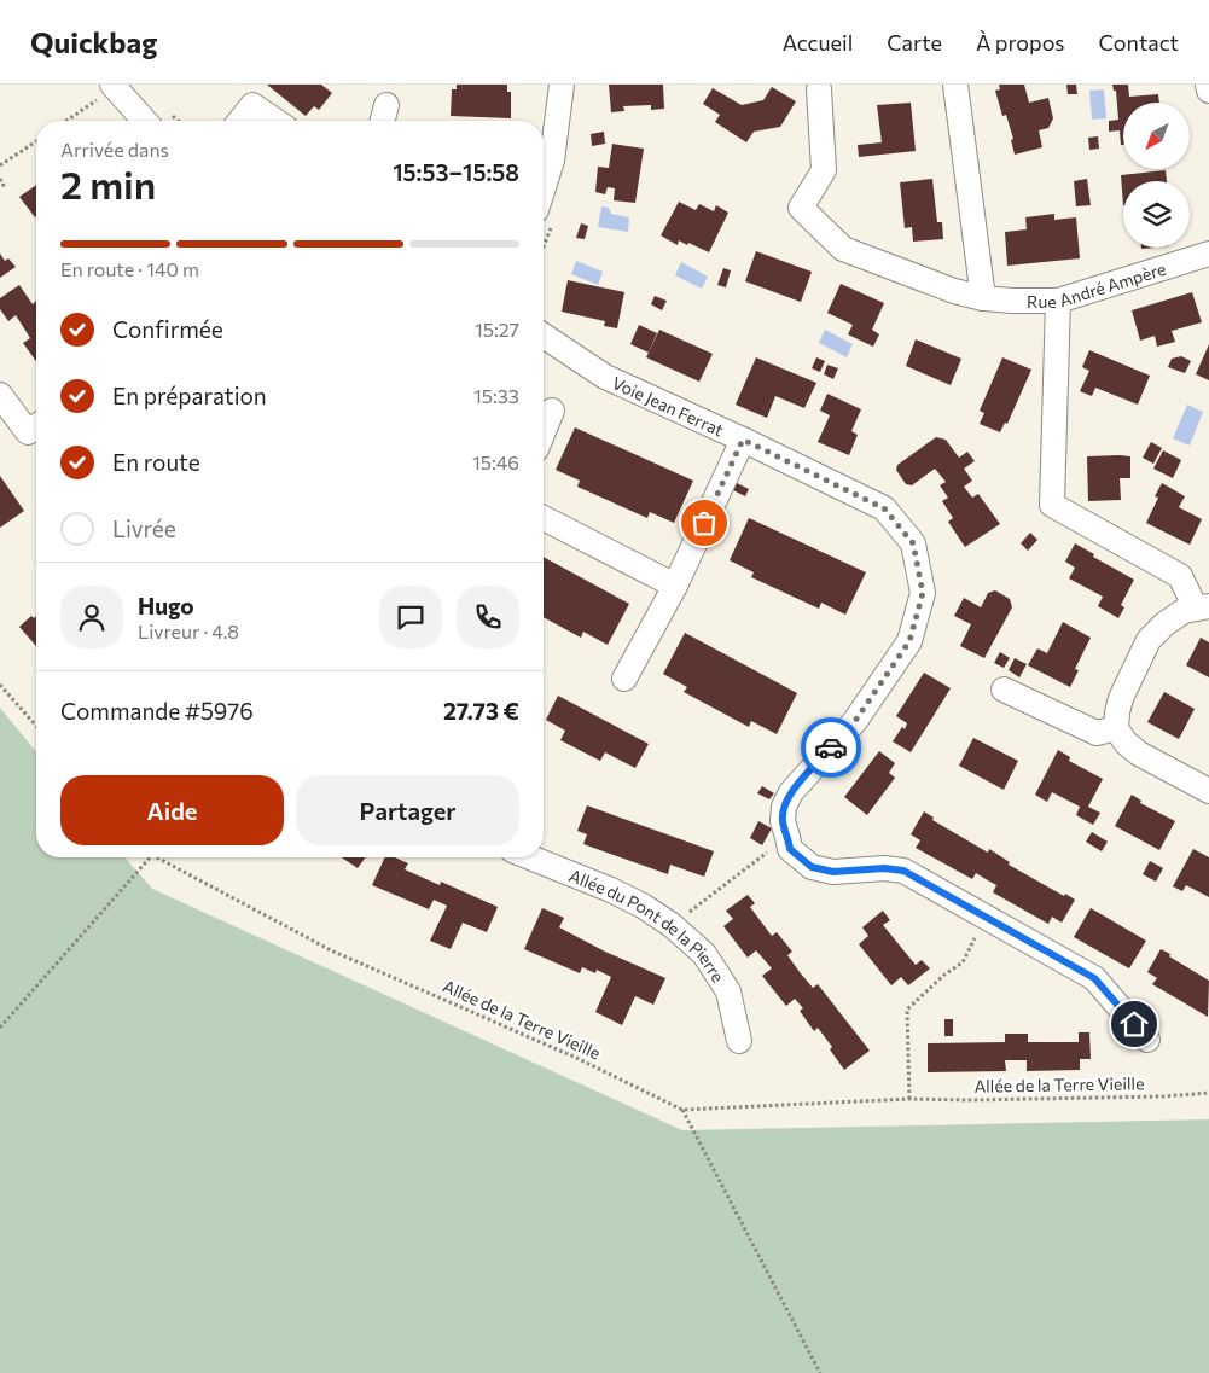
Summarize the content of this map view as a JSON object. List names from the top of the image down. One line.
{"streets":{"street":["Rue André Ampère","Voie Jean Ferrat","Allée du Pont de la Pierre"],"path":["Allée de la Terre Vieille"]},"north":"bottom left","page":{"header":"Quickbag","nav":["Accueil","Carte","À propos","Contact"],"heading":["2 min","Arrivée dans","15:53–15:58"],"panel":["Hugo","Livreur · 4.8","Commande #5976","27.73 €"],"bar":"En route · 140 m","list":[["Confirmée","15:27"],["En préparation","15:33"],["En route","15:46"],"Livrée"],"buttons":["Aide","Partager"]}}
